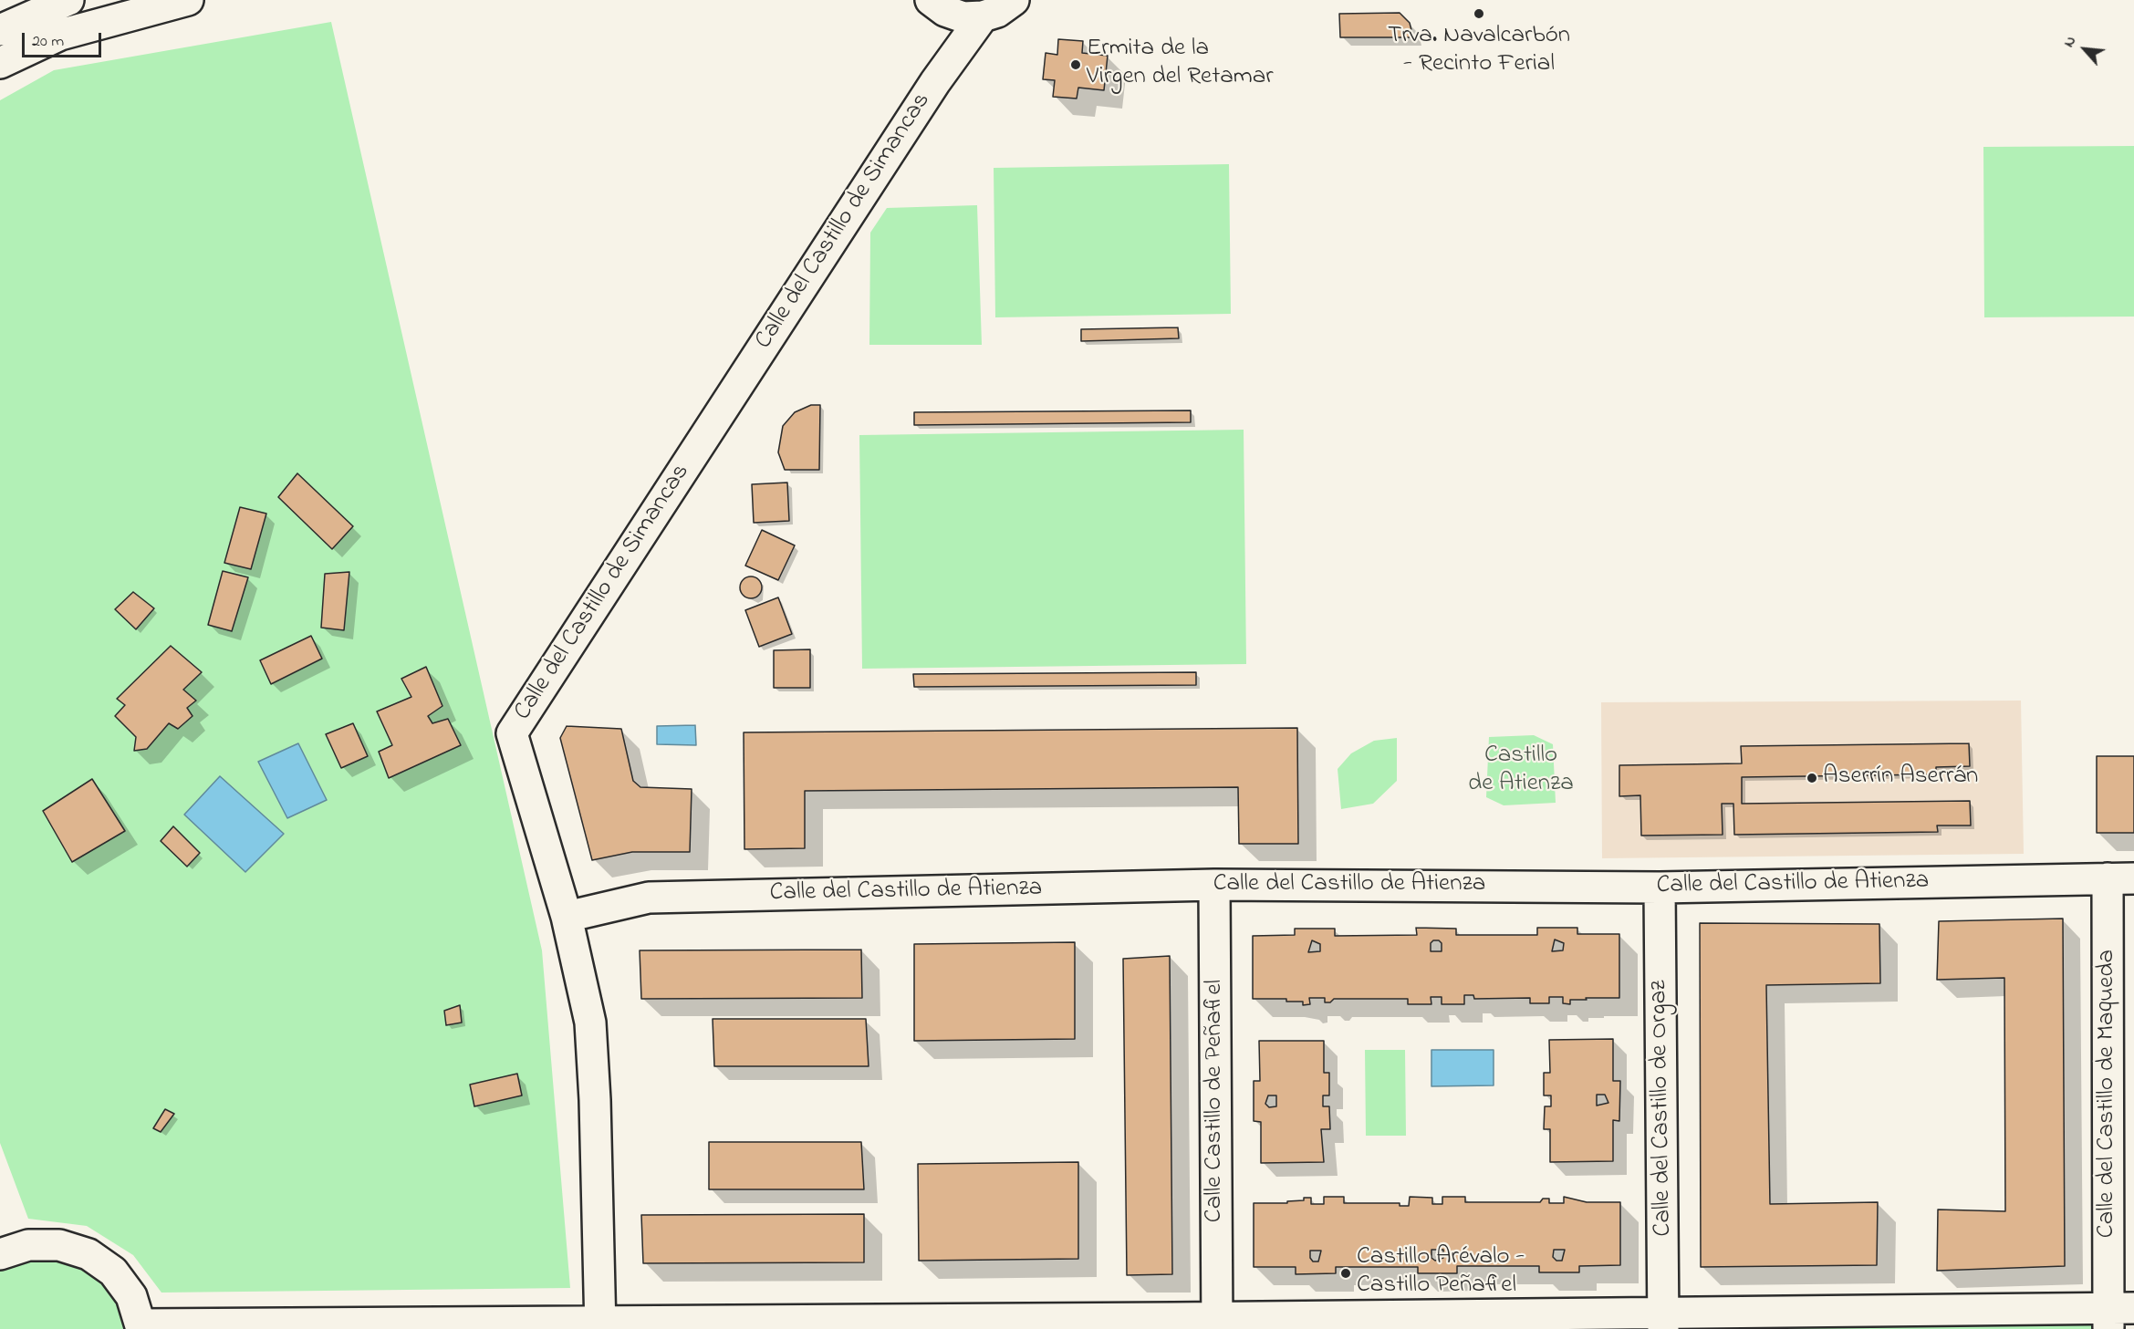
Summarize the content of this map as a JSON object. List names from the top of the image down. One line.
{"streets":{"street":["Calle del Castillo de Simancas","Calle del Castillo de Atienza","Calle del Castillo de Maqueda","Calle Castillo de Peñafiel","Calle del Castillo de Orgaz"]},"crossings":[["Calle del Castillo de Simancas","Calle del Castillo de Atienza"],["Calle del Castillo de Atienza","Calle del Castillo de Maqueda"],["Calle del Castillo de Atienza","Calle Castillo de Peñafiel"],["Calle del Castillo de Atienza","Calle del Castillo de Orgaz"]],"parks":["Castillo de Atienza"],"places":["Trva. Navalcarbón - Recinto Ferial","Ermita de la Virgen del Retamar","Aserrín Aserrán","Castillo Arévalo - Castillo Peñafiel"],"scale_bar":"20 m","north":"top left"}
